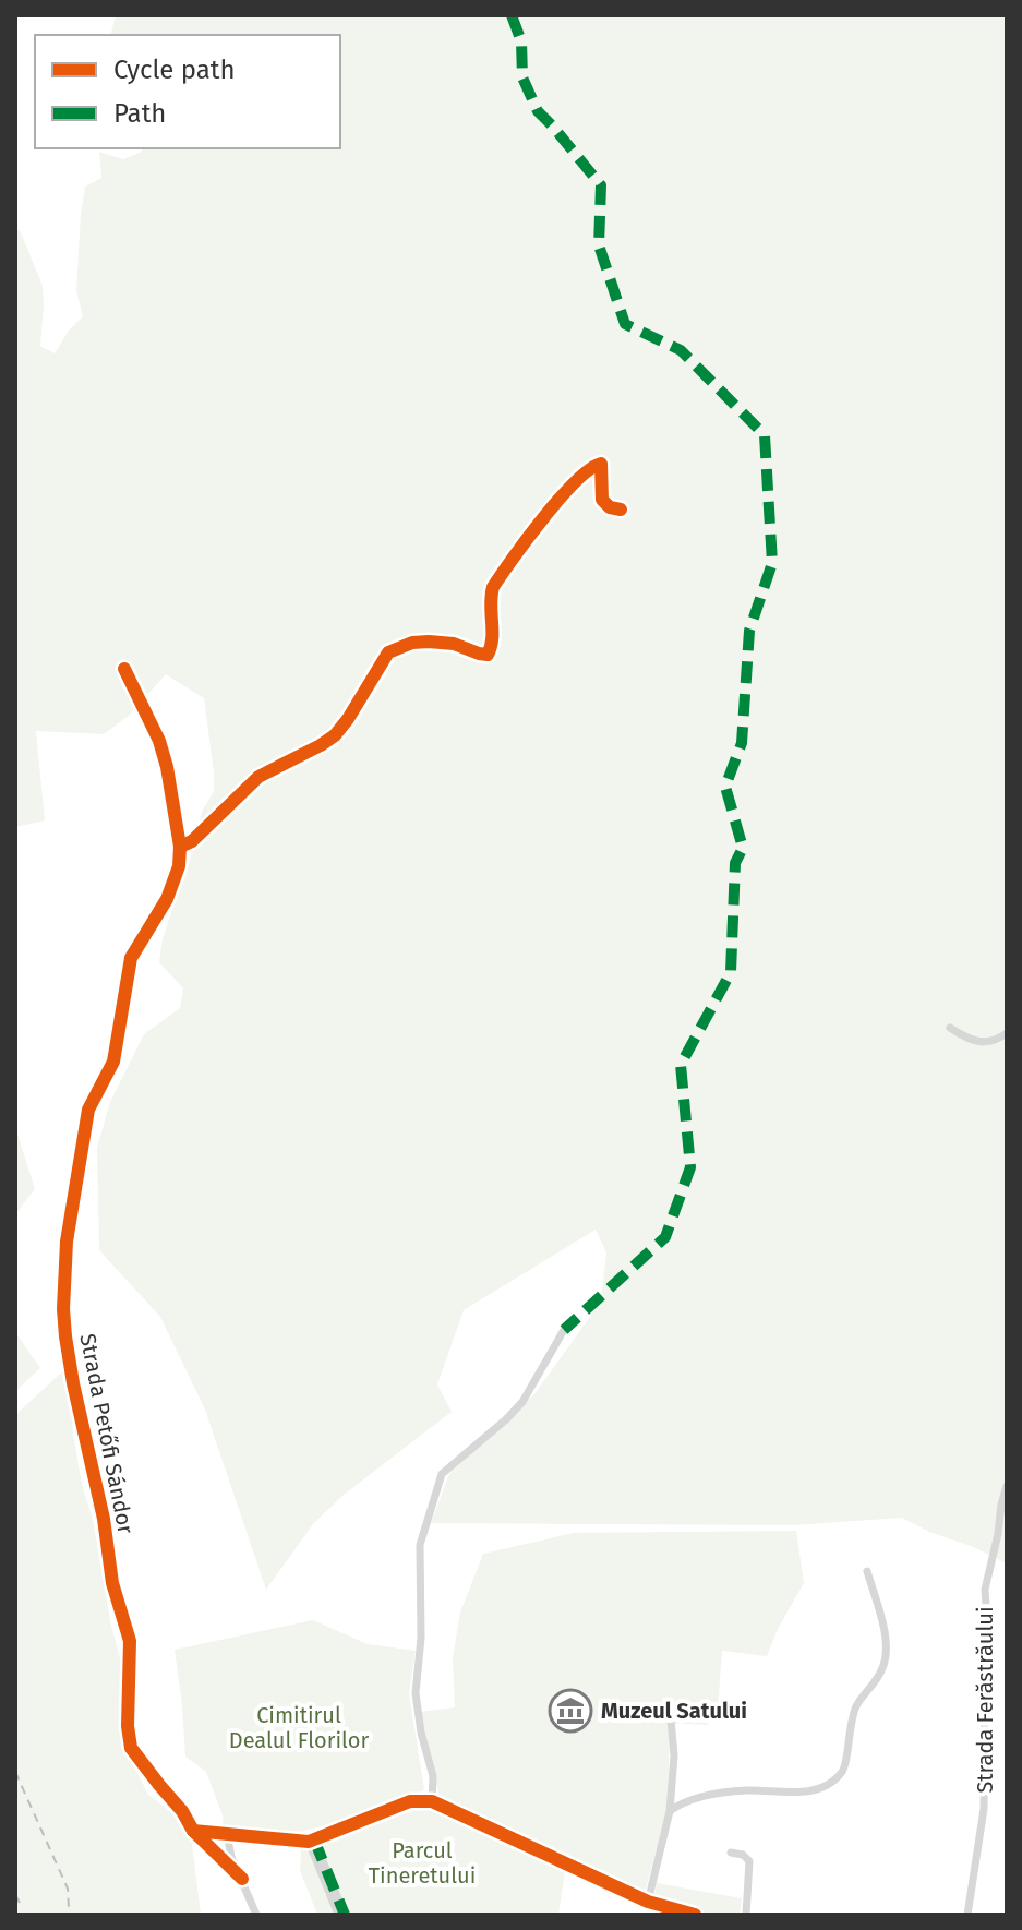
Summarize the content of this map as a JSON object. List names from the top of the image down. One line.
{"streets":{"street":["Strada Petőfi Sándor","Strada Ferăstrăului"]},"parks":["Cimitirul Dealul Florilor","Parcul Tineretului"],"places":{"museum":["Muzeul Satului"]},"legend":["Cycle path","Path"]}
